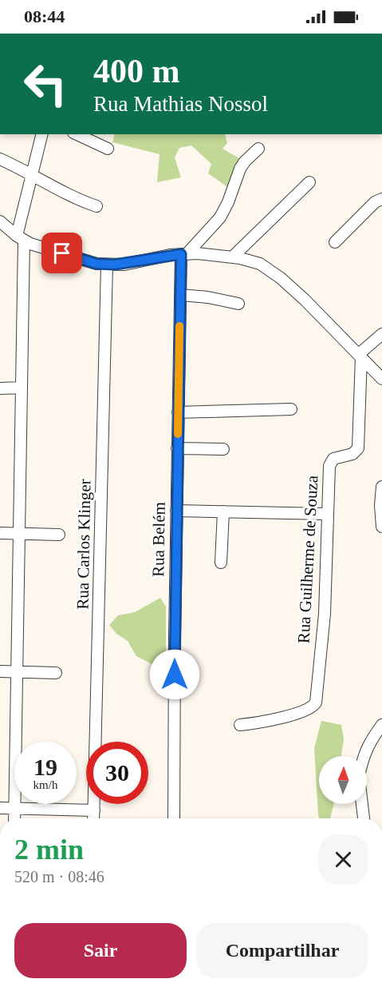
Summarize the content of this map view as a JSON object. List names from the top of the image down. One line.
{"streets":{"street":["Rua Belém","Rua Carlos Klinger","Rua Guilherme de Souza"]},"north":"top","page":{"status":"08:44","turn":["400 m","Rua Mathias Nossol"],"speed":"19 km/h","limit":"30","heading":["2 min","520 m · 08:46"],"buttons":["Sair","Compartilhar"]}}
